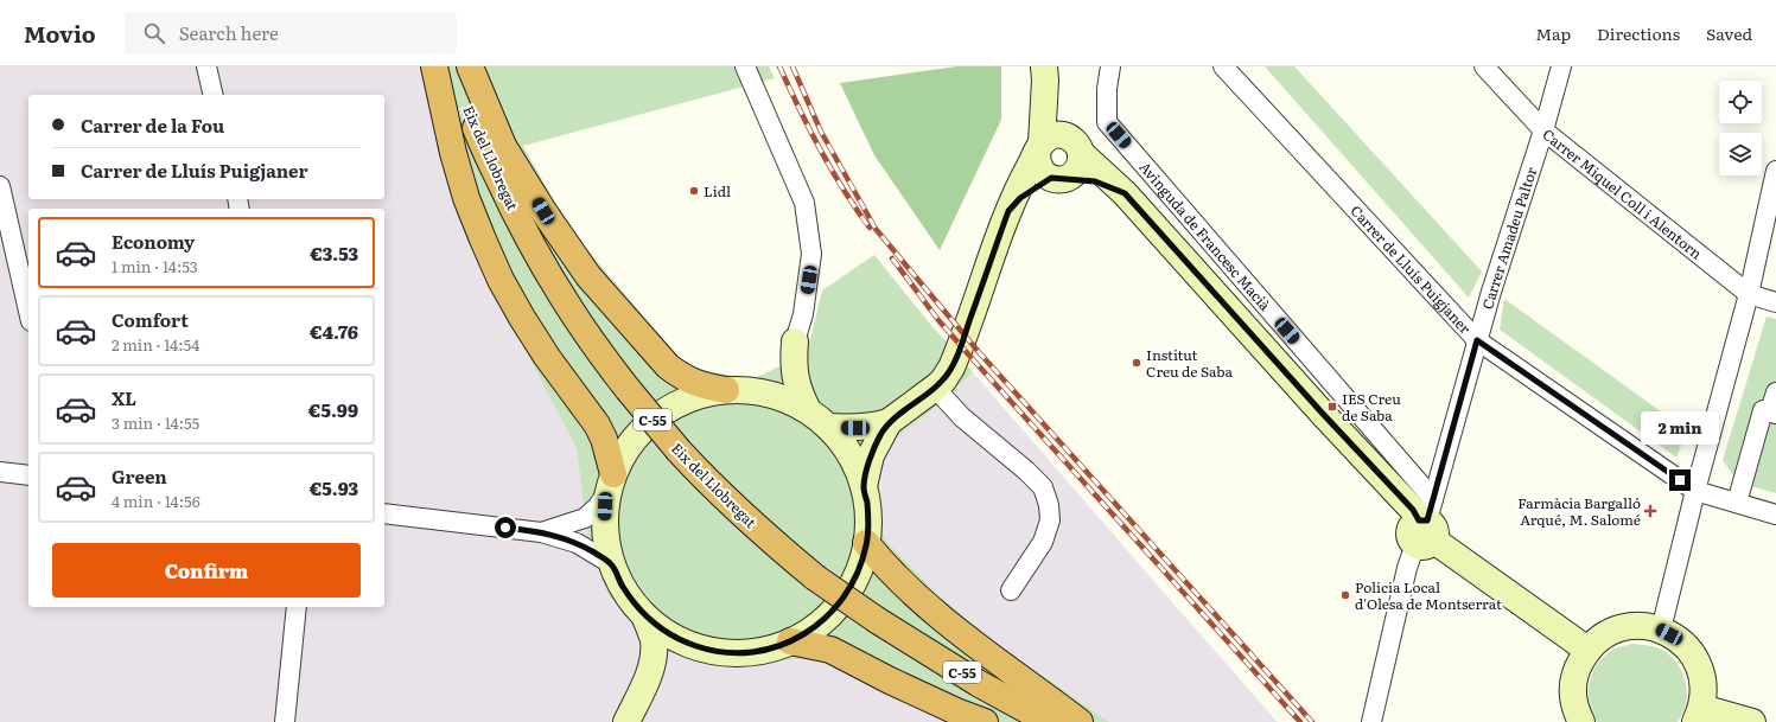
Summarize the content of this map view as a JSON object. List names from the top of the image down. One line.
{"streets":{"highway":["Eix del Llobregat","C-55"],"main road":["Avinguda de Francesc Macià"],"street":["Carrer Miquel Coll i Alentorn","Carrer Amadeu Paltor","Carrer de Lluís Puigjaner"]},"crossings":[["Carrer Miquel Coll i Alentorn","Carrer Amadeu Paltor"],["Avinguda de Francesc Macià","Carrer Amadeu Paltor"],["Carrer Amadeu Paltor","Carrer de Lluís Puigjaner"]],"places":{"other":["Lidl","Institut Creu de Saba","Policia Local d'Olesa de Montserrat"],"transit":["IES Creu de Saba"],"health":["Farmàcia Bargalló Arqué, M. Salomé"]},"page":{"header":"Movio","search":"Search here","nav":["Map","Directions","Saved"],"banner":["Carrer de la Fou","Carrer de Lluís Puigjaner"],"list":[{"name":"Economy","note":"1 min · 14:53","value":"€3.53"},{"name":"Comfort","note":"2 min · 14:54","value":"€4.76"},{"name":"XL","note":"3 min · 14:55","value":"€5.99"},{"name":"Green","note":"4 min · 14:56","value":"€5.93"}],"bubble":"2 min","buttons":"Confirm"}}
